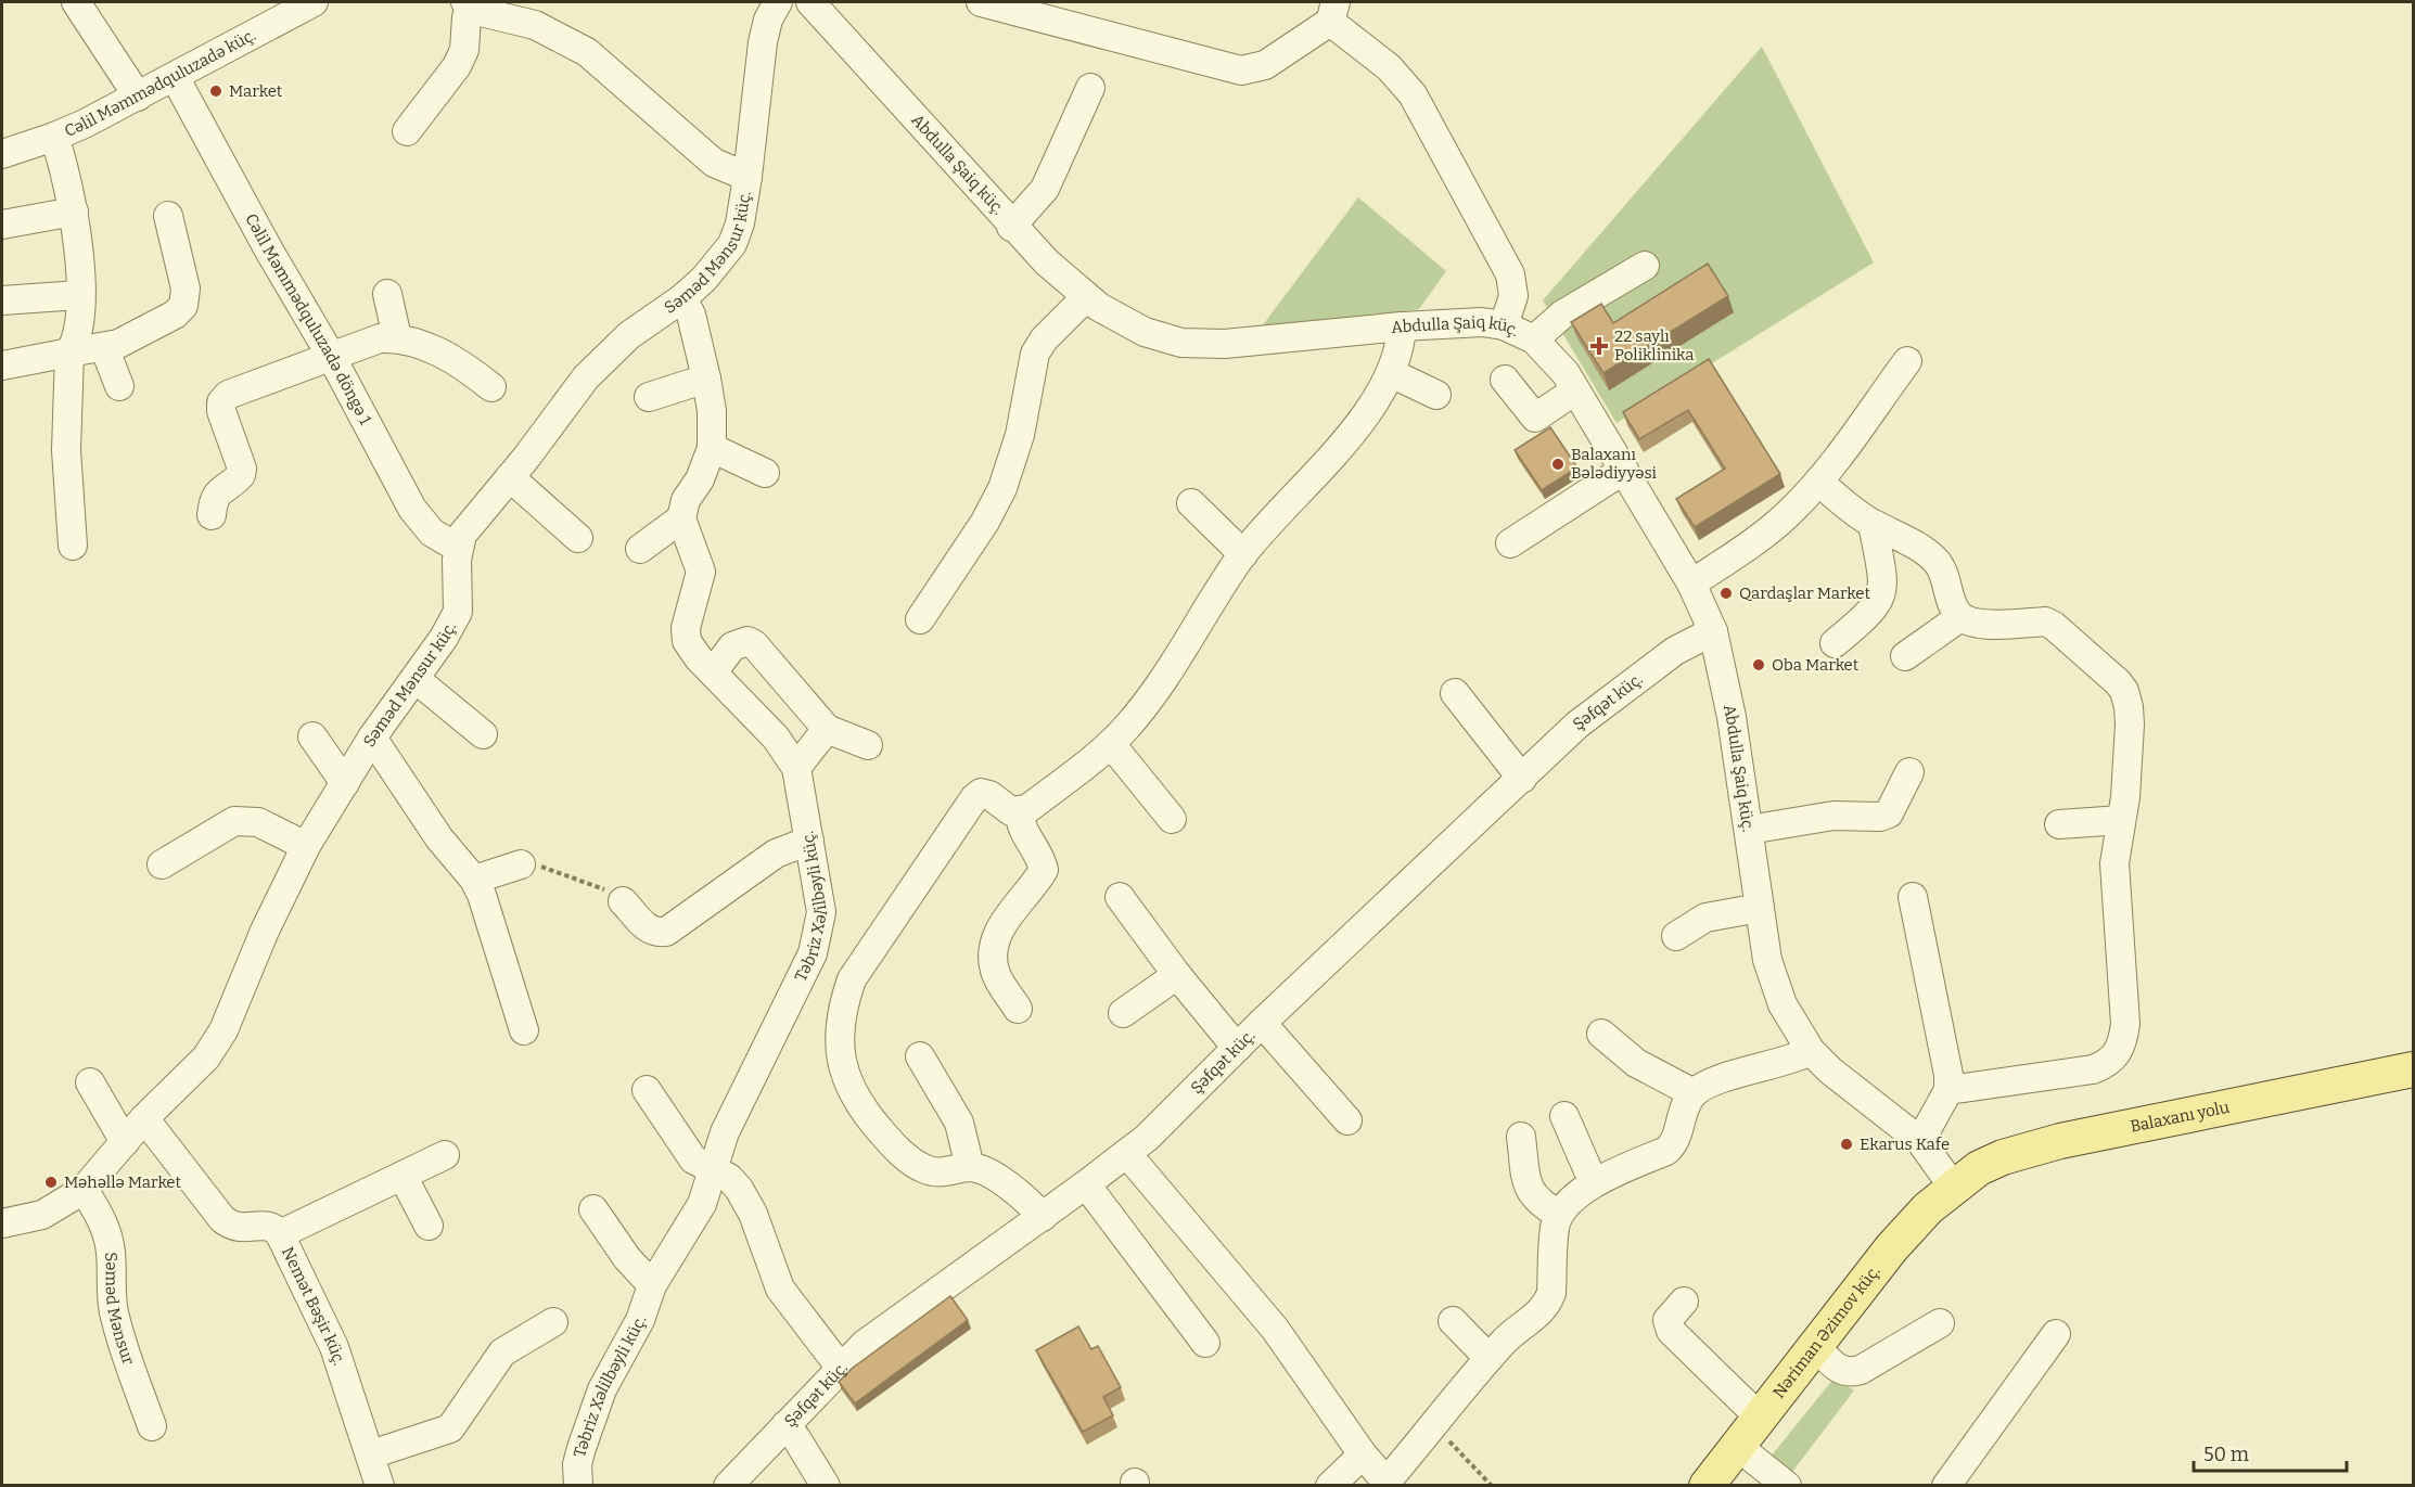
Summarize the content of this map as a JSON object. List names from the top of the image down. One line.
{"streets":{"main road":["Balaxanı yolu","Nəriman Əzimov küç."],"street":["Cəlil Məmmədquluzadə küç.","Abdulla Şaiq küç.","Səməd Mənsur küç.","Cəlil Məmmədquluzadə döngə 1","Şəfqət küç.","Təbriz Xəlilbəyli küç.","Nemət Bəşir küç.","Səməd Mənsur"]},"crossings":[["Cəlil Məmmədquluzadə küç.","Cəlil Məmmədquluzadə döngə 1"],["Abdulla Şaiq küç.","Şəfqət küç."],["Abdulla Şaiq küç.","Balaxanı yolu"],["Abdulla Şaiq küç.","Nəriman Əzimov küç."],["Səməd Mənsur küç.","Cəlil Məmmədquluzadə döngə 1"],["Səməd Mənsur küç.","Nemət Bəşir küç."],["Səməd Mənsur küç.","Səməd Mənsur"],["Balaxanı yolu","Nəriman Əzimov küç."]],"places":{"other":["Market","Balaxanı Bələdiyyəsi","Qardaşlar Market","Oba Market","Ekarus Kafe","Məhəllə Market"],"health":["22 saylı Poliklinika"]},"scale_bar":"50 m"}
